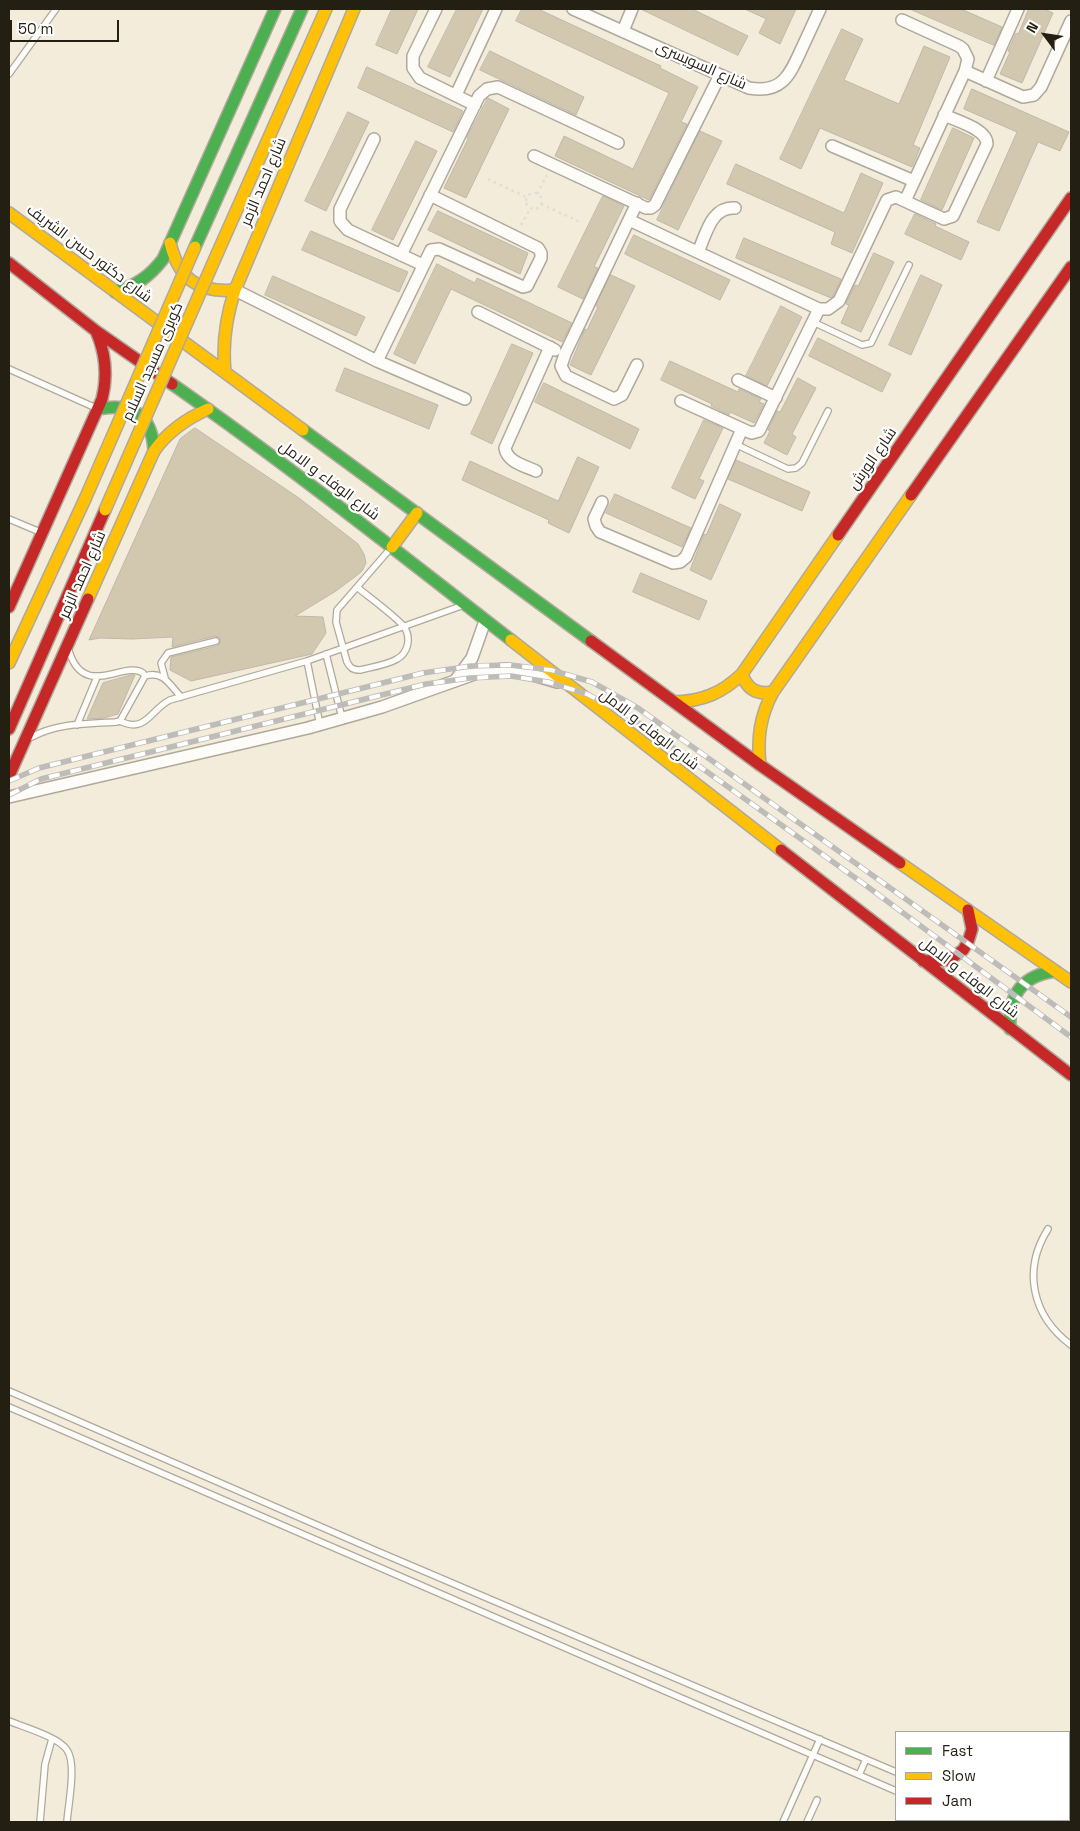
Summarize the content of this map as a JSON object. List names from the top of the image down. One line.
{"streets":{"main road":["شارع احمد الزمر","شارع دكتور حسن الشريف","كوبرى مسجد السلام","شارع الورش","شارع الوفاء و الامل"],"street":["شارع السويسرى"]},"crossings":[["شارع احمد الزمر","شارع دكتور حسن الشريف"],["شارع احمد الزمر","شارع الوفاء و الامل"],["شارع دكتور حسن الشريف","شارع الوفاء و الامل"],["شارع الورش","شارع الوفاء و الامل"]],"legend":["Fast","Slow","Jam"],"scale_bar":"50 m","north":"top left"}
